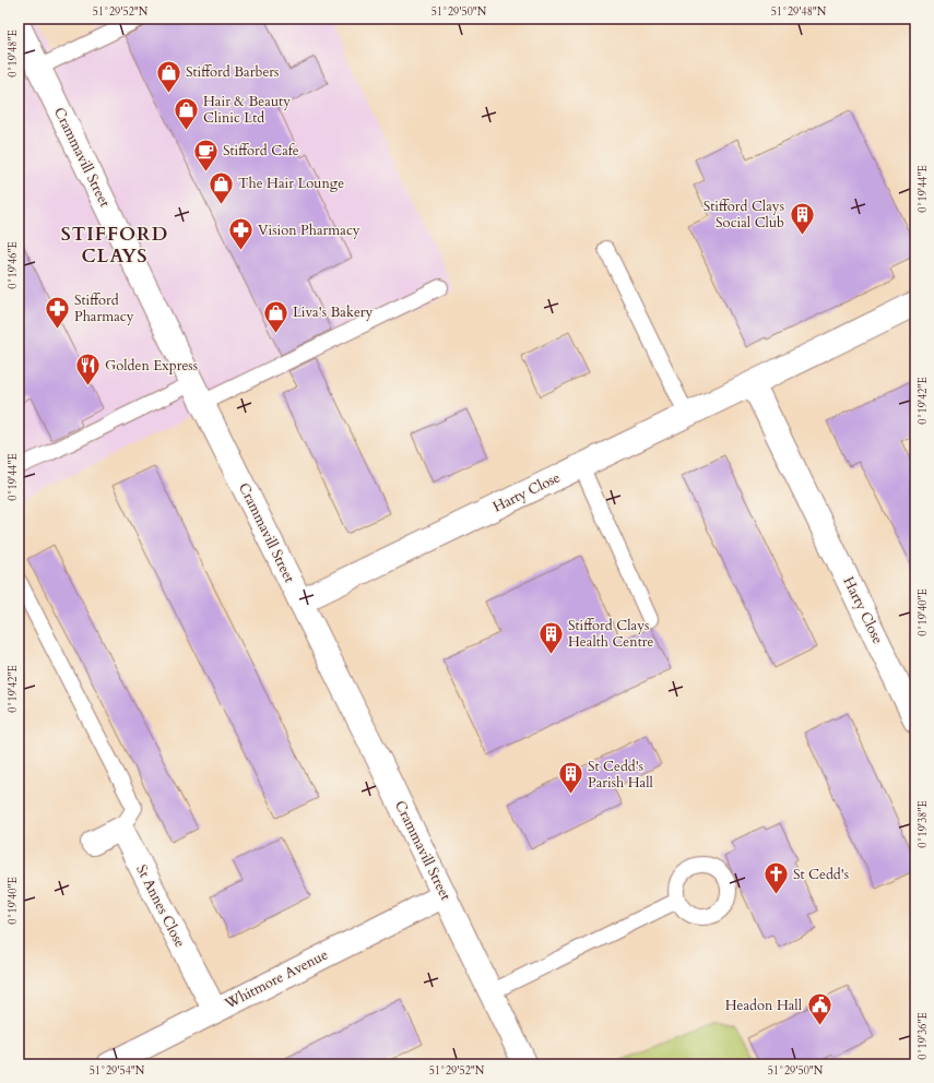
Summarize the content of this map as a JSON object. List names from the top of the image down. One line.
{"streets":{"street":["Crammavill Street","Harty Close","St Annes Close","Whitmore Avenue"]},"crossings":[["Crammavill Street","Harty Close"],["Crammavill Street","Whitmore Avenue"],["St Annes Close","Whitmore Avenue"]],"districts":["STIFFORD CLAYS"],"places":{"shop":["Stifford Barbers","Hair & Beauty Clinic Ltd","The Hair Lounge","Liva's Bakery"],"cafe":["Stifford Cafe"],"building":["Stifford Clays Social Club","Stifford Clays Health Centre","St Cedd's Parish Hall"],"pharmacy":["Vision Pharmacy","Stifford Pharmacy"],"restaurant":["Golden Express"],"church":["St Cedd's"],"public building":["Headon Hall"]},"coordinates":["51°29'52\"N","51°29'50\"N","51°29'48\"N","0°19'48\"E","0°19'44\"E","0°19'46\"E","0°19'42\"E","0°19'40\"E","0°19'38\"E","0°19'36\"E","51°29'54\"N"]}
